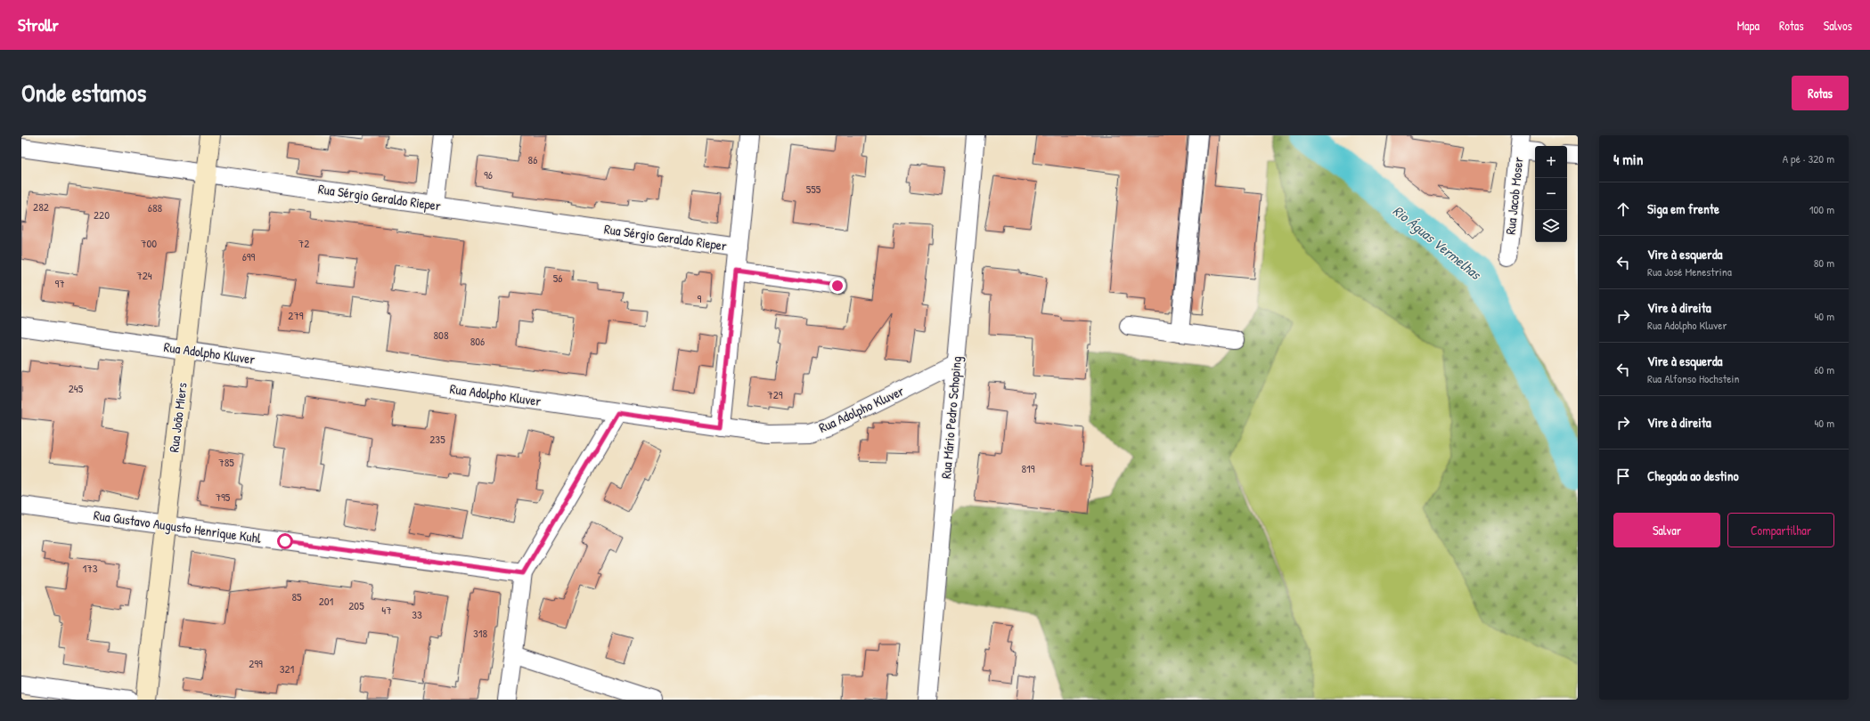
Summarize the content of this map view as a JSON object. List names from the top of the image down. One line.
{"streets":{"street":["Rua Jacob Moser","Rua Sérgio Geraldo Rieper","Rua Adolpho Kluver","Rua João Miers","Rua Mário Pedro Schoping","Rua Gustavo Augusto Henrique Kuhl"]},"crossings":[["Rua Sérgio Geraldo Rieper","Rua João Miers"],["Rua Adolpho Kluver","Rua João Miers"],["Rua Adolpho Kluver","Rua Mário Pedro Schoping"],["Rua João Miers","Rua Gustavo Augusto Henrique Kuhl"]],"water":["Rio Águas Vermelhas"],"house_numbers":["86","96","555","282","688","220","700","72","699","724","56","97","9","279","808","806","245","729","235","785","819","795","173","85","201","205","47","33","318","299","321"],"page":{"header":"Strollr","nav":["Mapa","Rotas","Salvos"],"title":"Onde estamos","buttons":["Rotas",["Salvar","Compartilhar"]],"heading":["4 min","A pé · 320 m"],"map_buttons":["+","−"],"list":[["Siga em frente","100 m"],["Vire à esquerda","Rua José Menestrina","80 m"],["Vire à direita","Rua Adolpho Kluver","40 m"],["Vire à esquerda","Rua Alfonso Hochstein","60 m"],["Vire à direita","40 m"],"Chegada ao destino"]}}
